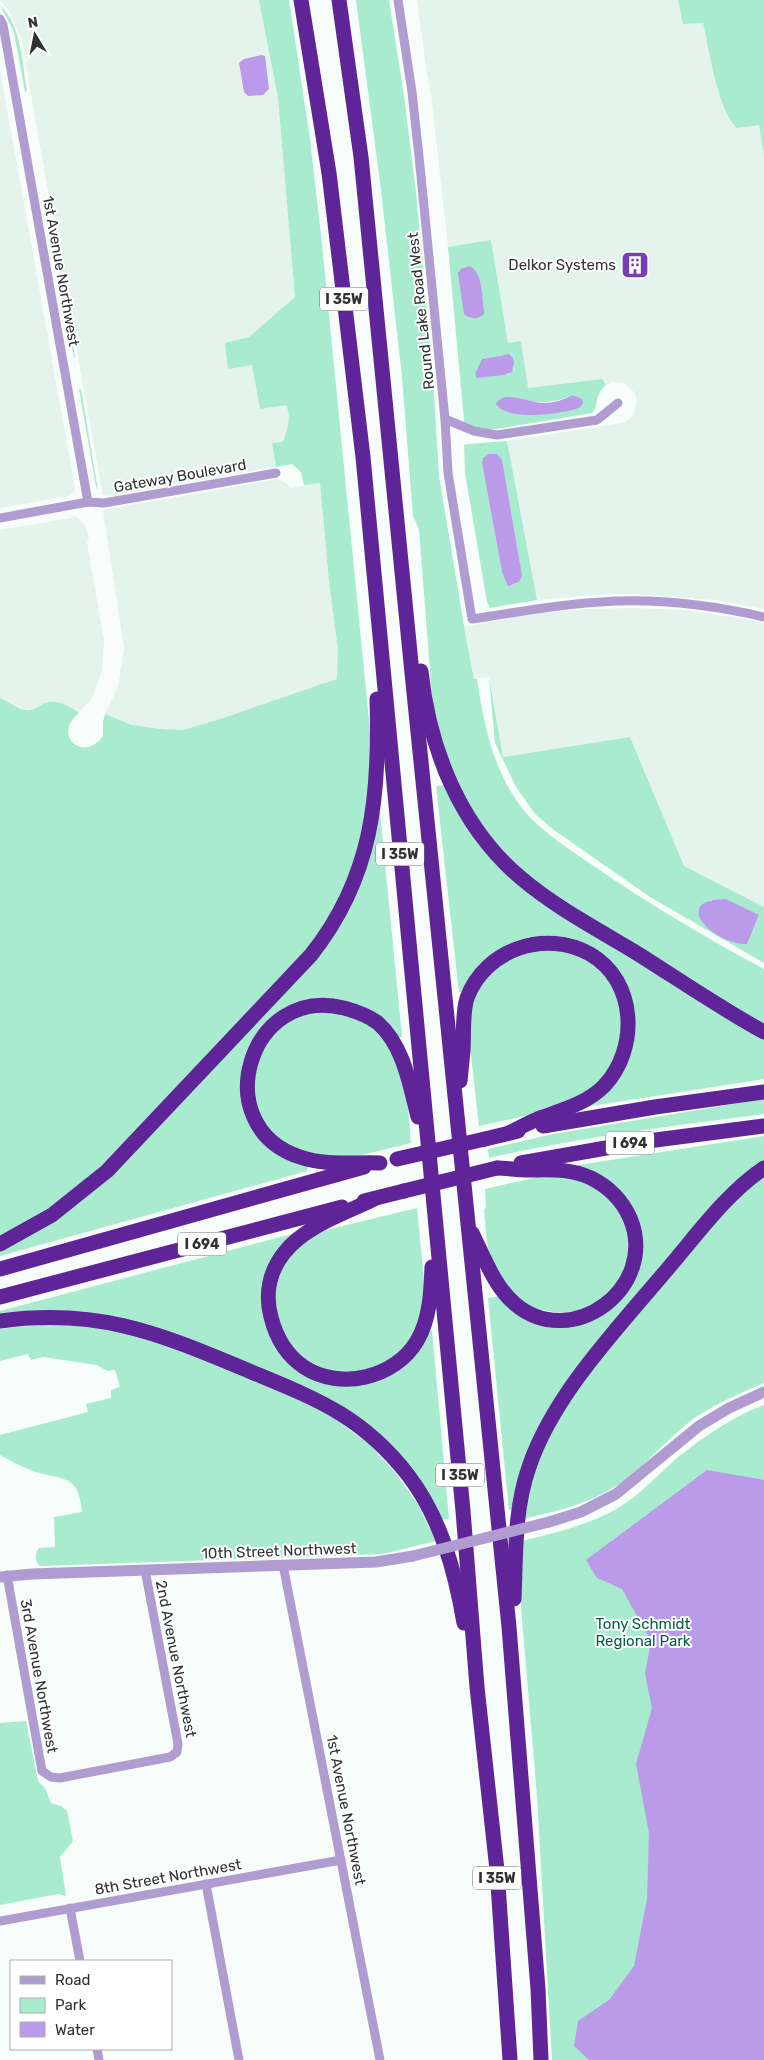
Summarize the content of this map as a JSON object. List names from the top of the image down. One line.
{"streets":{"highway":["I 35W","I 694"],"street":["1st Avenue Northwest","Round Lake Road West","Gateway Boulevard","10th Street Northwest","2nd Avenue Northwest","3rd Avenue Northwest","8th Street Northwest"]},"crossings":[["1st Avenue Northwest","Gateway Boulevard"],["1st Avenue Northwest","10th Street Northwest"],["1st Avenue Northwest","8th Street Northwest"],["10th Street Northwest","2nd Avenue Northwest"],["10th Street Northwest","3rd Avenue Northwest"],["2nd Avenue Northwest","3rd Avenue Northwest"]],"parks":["Tony Schmidt Regional Park"],"places":{"building":["Delkor Systems"]},"legend":["Road","Park","Water"],"north":"top"}
